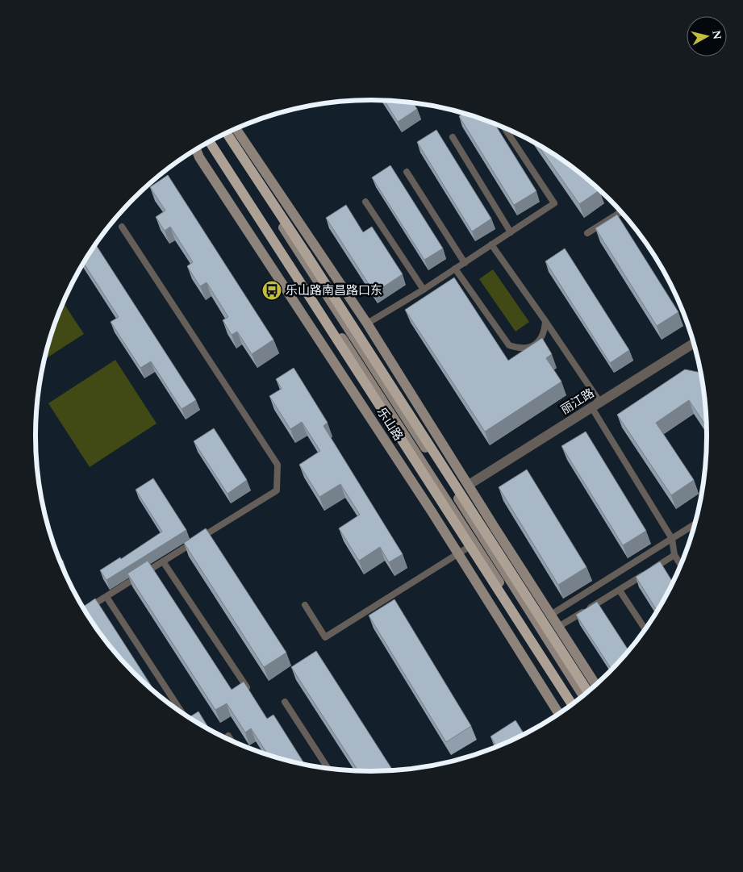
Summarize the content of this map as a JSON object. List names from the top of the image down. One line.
{"streets":{"main road":["乐山路"],"street":["丽江路"]},"places":{"bus stop":["乐山路南昌路口东"]},"north":"right"}
